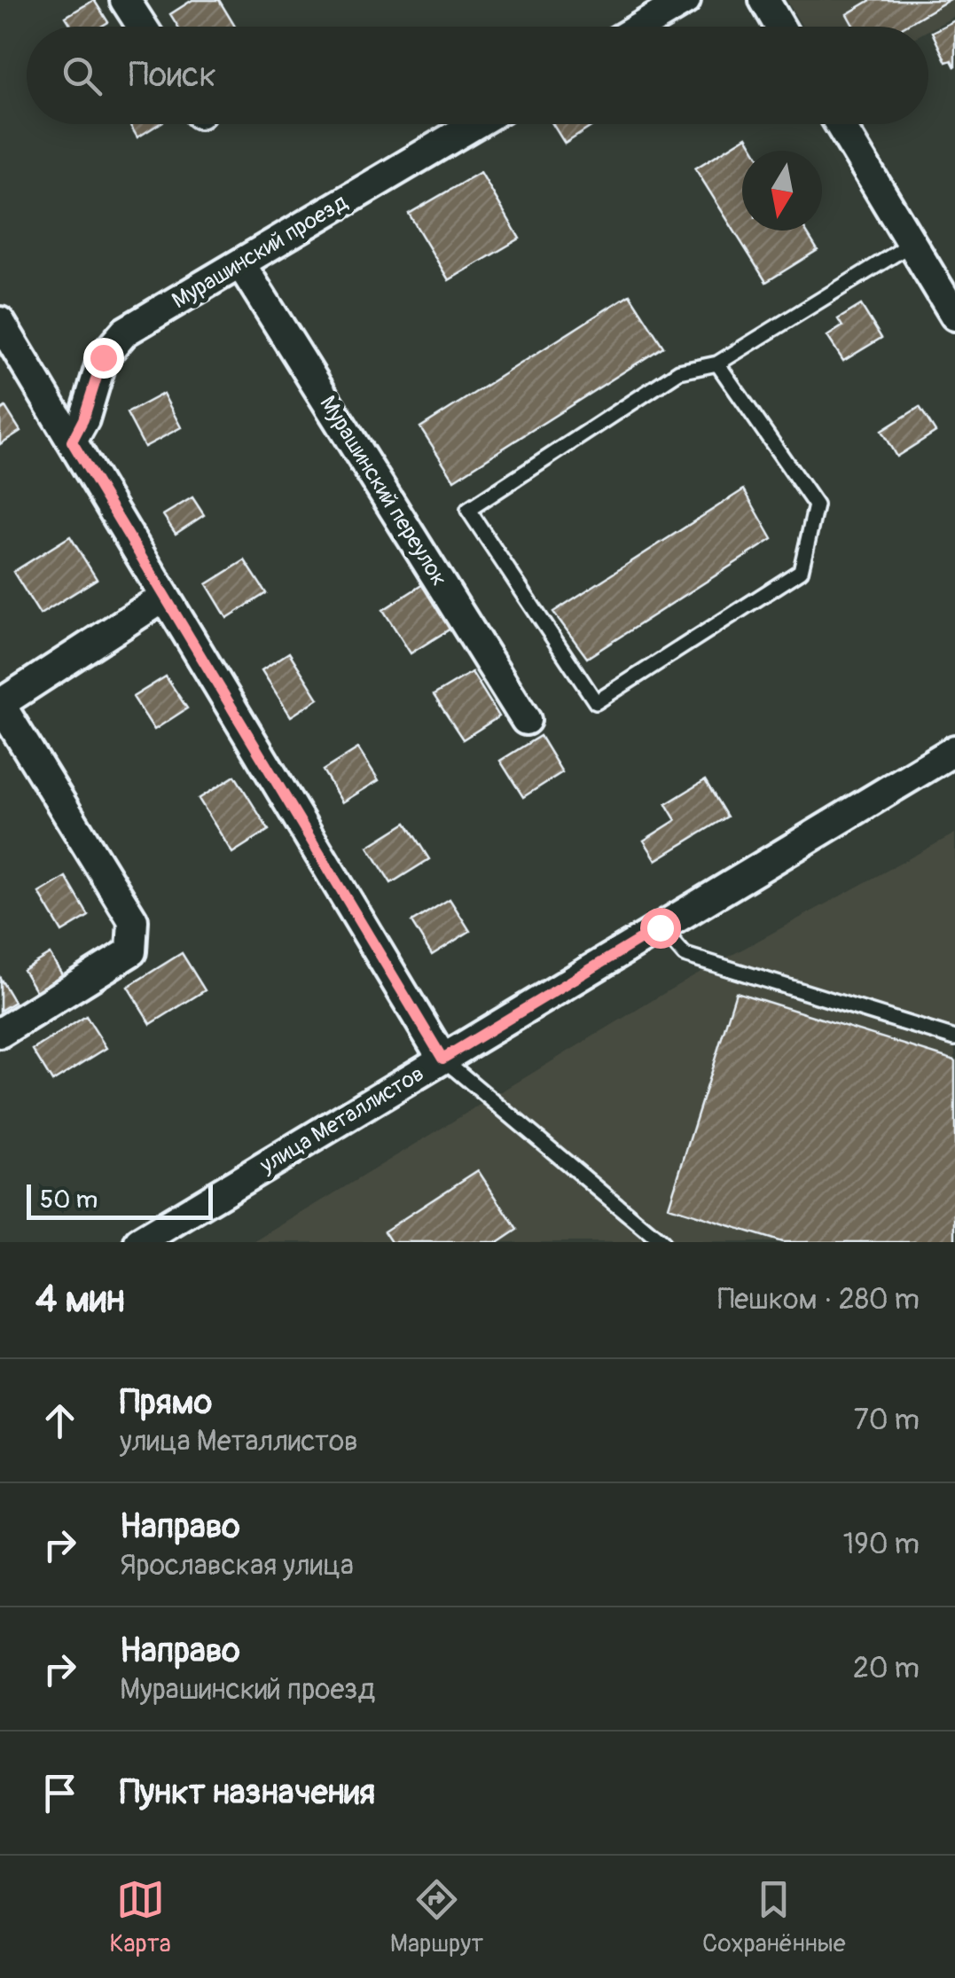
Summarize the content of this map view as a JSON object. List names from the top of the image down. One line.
{"streets":{"street":["Мурашинский проезд","Мурашинский переулок","улица Металлистов"]},"crossings":[["Мурашинский проезд","Мурашинский переулок"]],"scale_bar":"50 m","north":"bottom","page":{"search":"Поиск","scale":"50 m","heading":["4 мин","Пешком · 280 m"],"list":[["Прямо","улица Металлистов","70 m"],["Направо","Ярославская улица","190 m"],["Направо","Мурашинский проезд","20 m"],"Пункт назначения"],"nav":["Карта","Маршрут","Сохранённые"]}}
